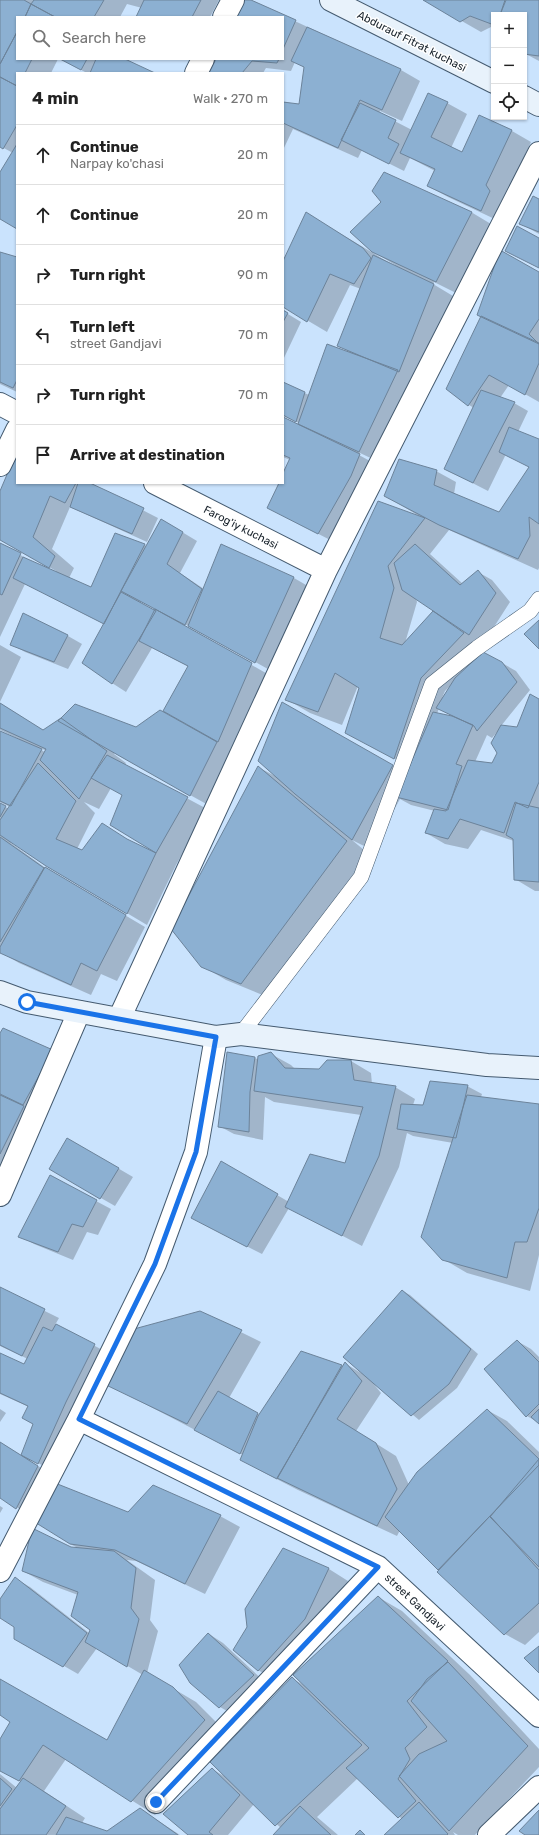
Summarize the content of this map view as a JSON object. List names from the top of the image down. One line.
{"streets":{"street":["Abdurauf Fitrat kuchasi","Farog'iy kuchasi","street Gandjavi"]},"page":{"map_buttons":["+","−"],"search":"Search here","heading":["4 min","Walk · 270 m"],"list":[["Continue","Narpay ko'chasi","20 m"],["Continue","20 m"],["Turn right","90 m"],["Turn left","street Gandjavi","70 m"],["Turn right","70 m"],"Arrive at destination"]}}
